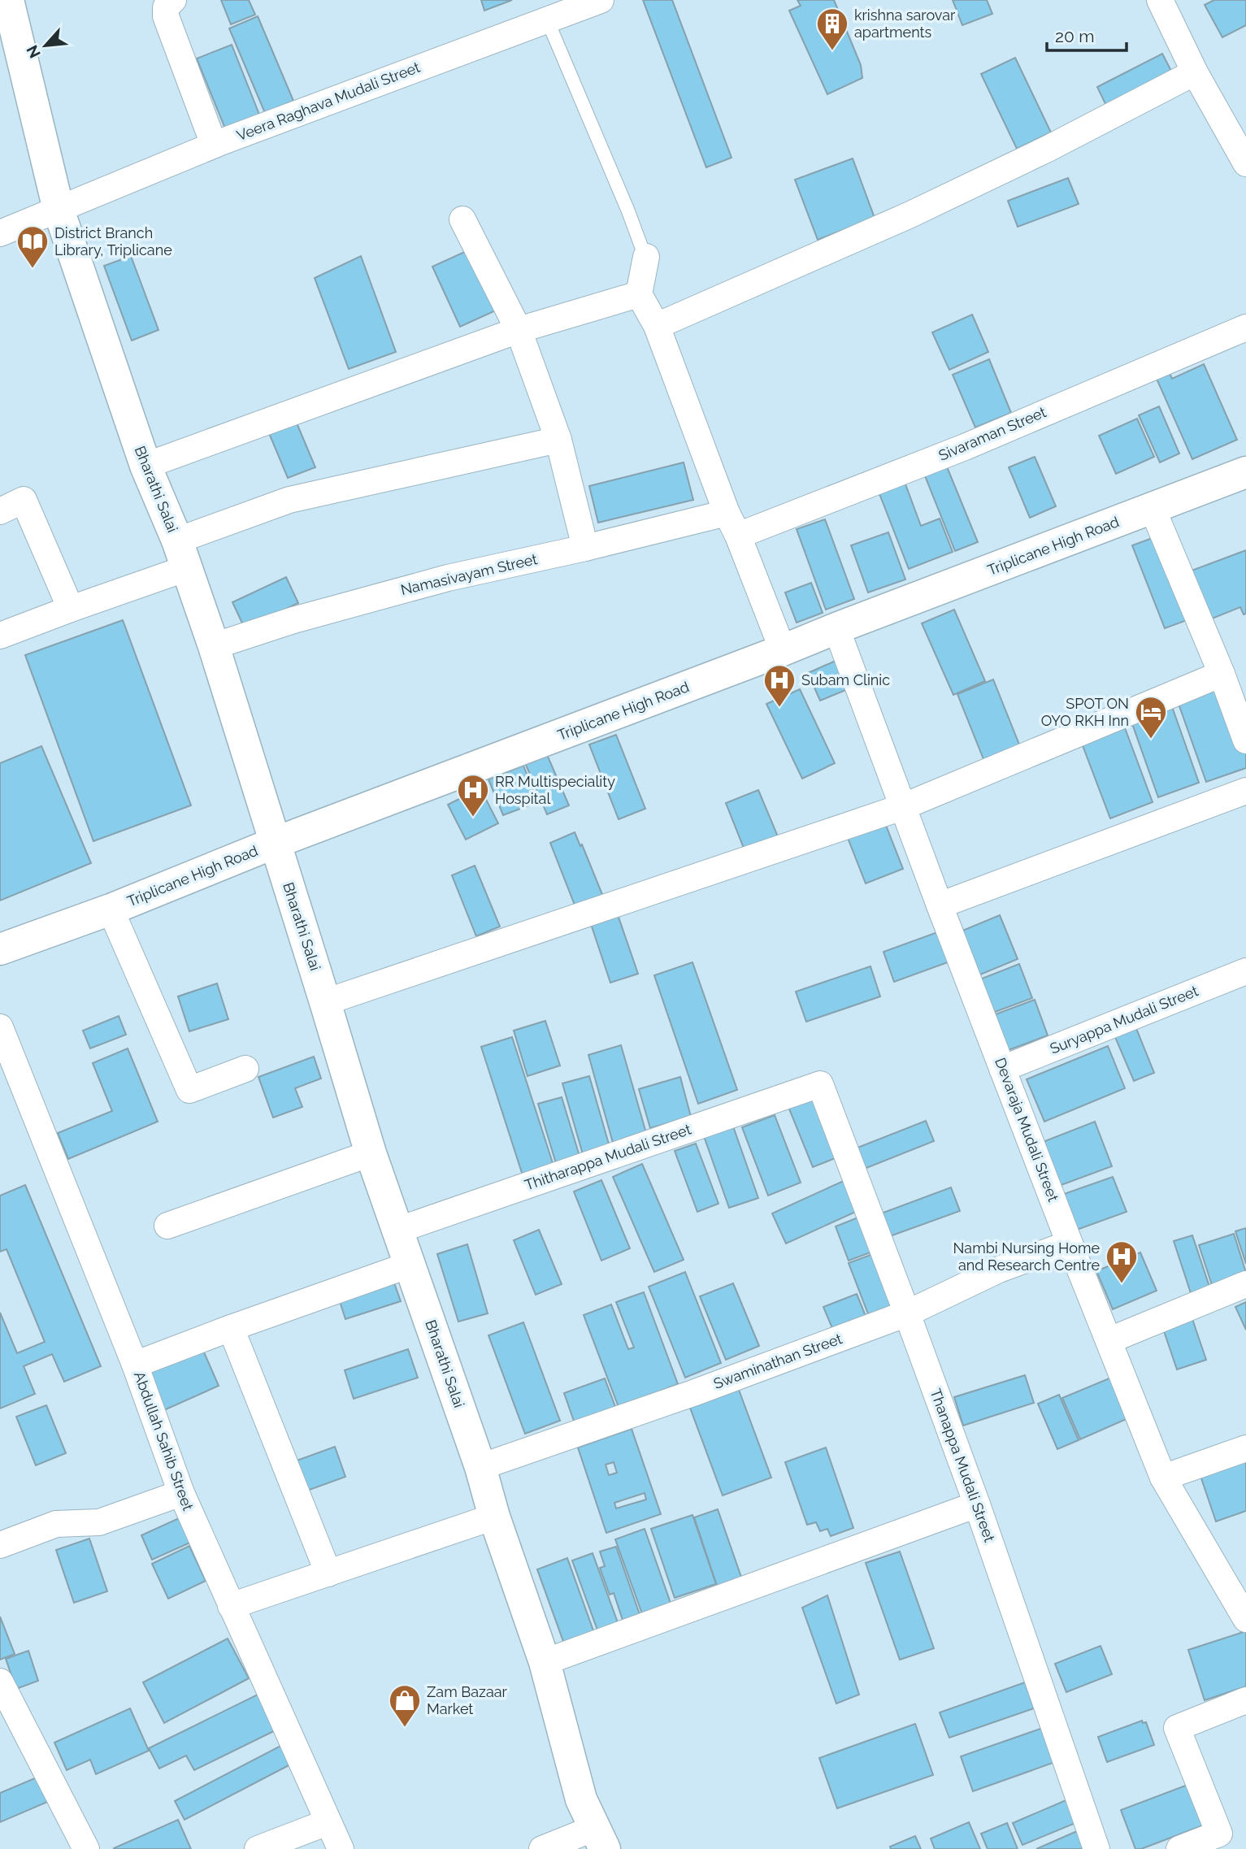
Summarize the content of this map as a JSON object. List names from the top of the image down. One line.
{"streets":{"street":["Veera Raghava Mudali Street","Sivaraman Street","Bharathi Salai","Triplicane High Road","Namasivayam Street","Suryappa Mudali Street","Devaraja Mudali Street","Thitharappa Mudali Street","Swaminathan Street","Abdullah Sahib Street","Thanappa Mudali Street"]},"crossings":[["Veera Raghava Mudali Street","Bharathi Salai"],["Bharathi Salai","Triplicane High Road"],["Bharathi Salai","Namasivayam Street"],["Bharathi Salai","Thitharappa Mudali Street"],["Bharathi Salai","Swaminathan Street"],["Triplicane High Road","Devaraja Mudali Street"],["Suryappa Mudali Street","Devaraja Mudali Street"],["Devaraja Mudali Street","Swaminathan Street"],["Thitharappa Mudali Street","Thanappa Mudali Street"],["Swaminathan Street","Thanappa Mudali Street"]],"places":{"building":["krishna sarovar apartments"],"library":["District Branch Library, Triplicane"],"hospital":["Subam Clinic","RR Multispeciality Hospital","Nambi Nursing Home and Research Centre"],"hotel":["SPOT ON OYO RKH Inn"],"shop":["Zam Bazaar Market"]},"scale_bar":"20 m","north":"bottom left"}
